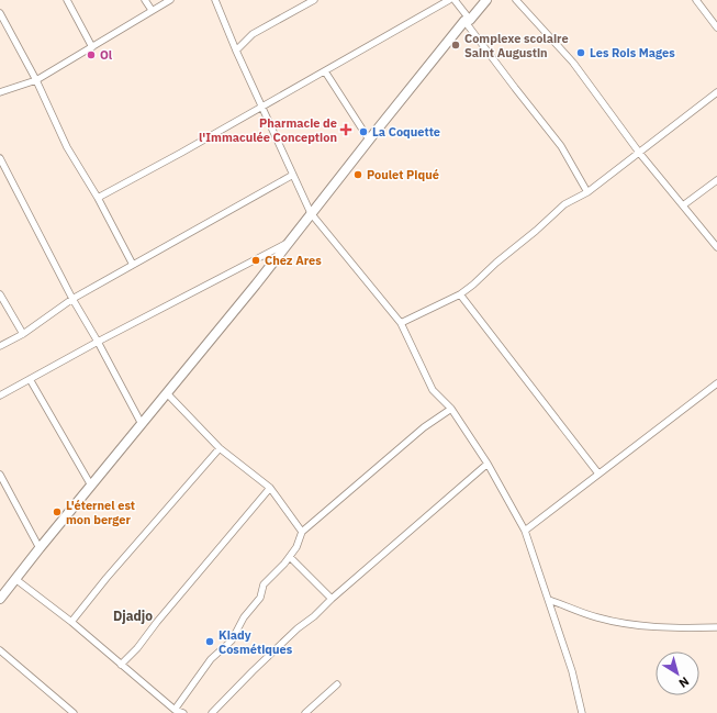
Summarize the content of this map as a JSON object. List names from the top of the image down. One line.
{"districts":["Djadjo"],"places":{"other":["Complexe scolaire Saint Augustin","Les Rois Mages","Ol","La Coquette","Poulet Piqué","Chez Ares","L'éternel est mon berger","Kiady Cosmétiques"],"health":["Pharmacie de l'Immaculée Conception"]},"north":"bottom right"}
